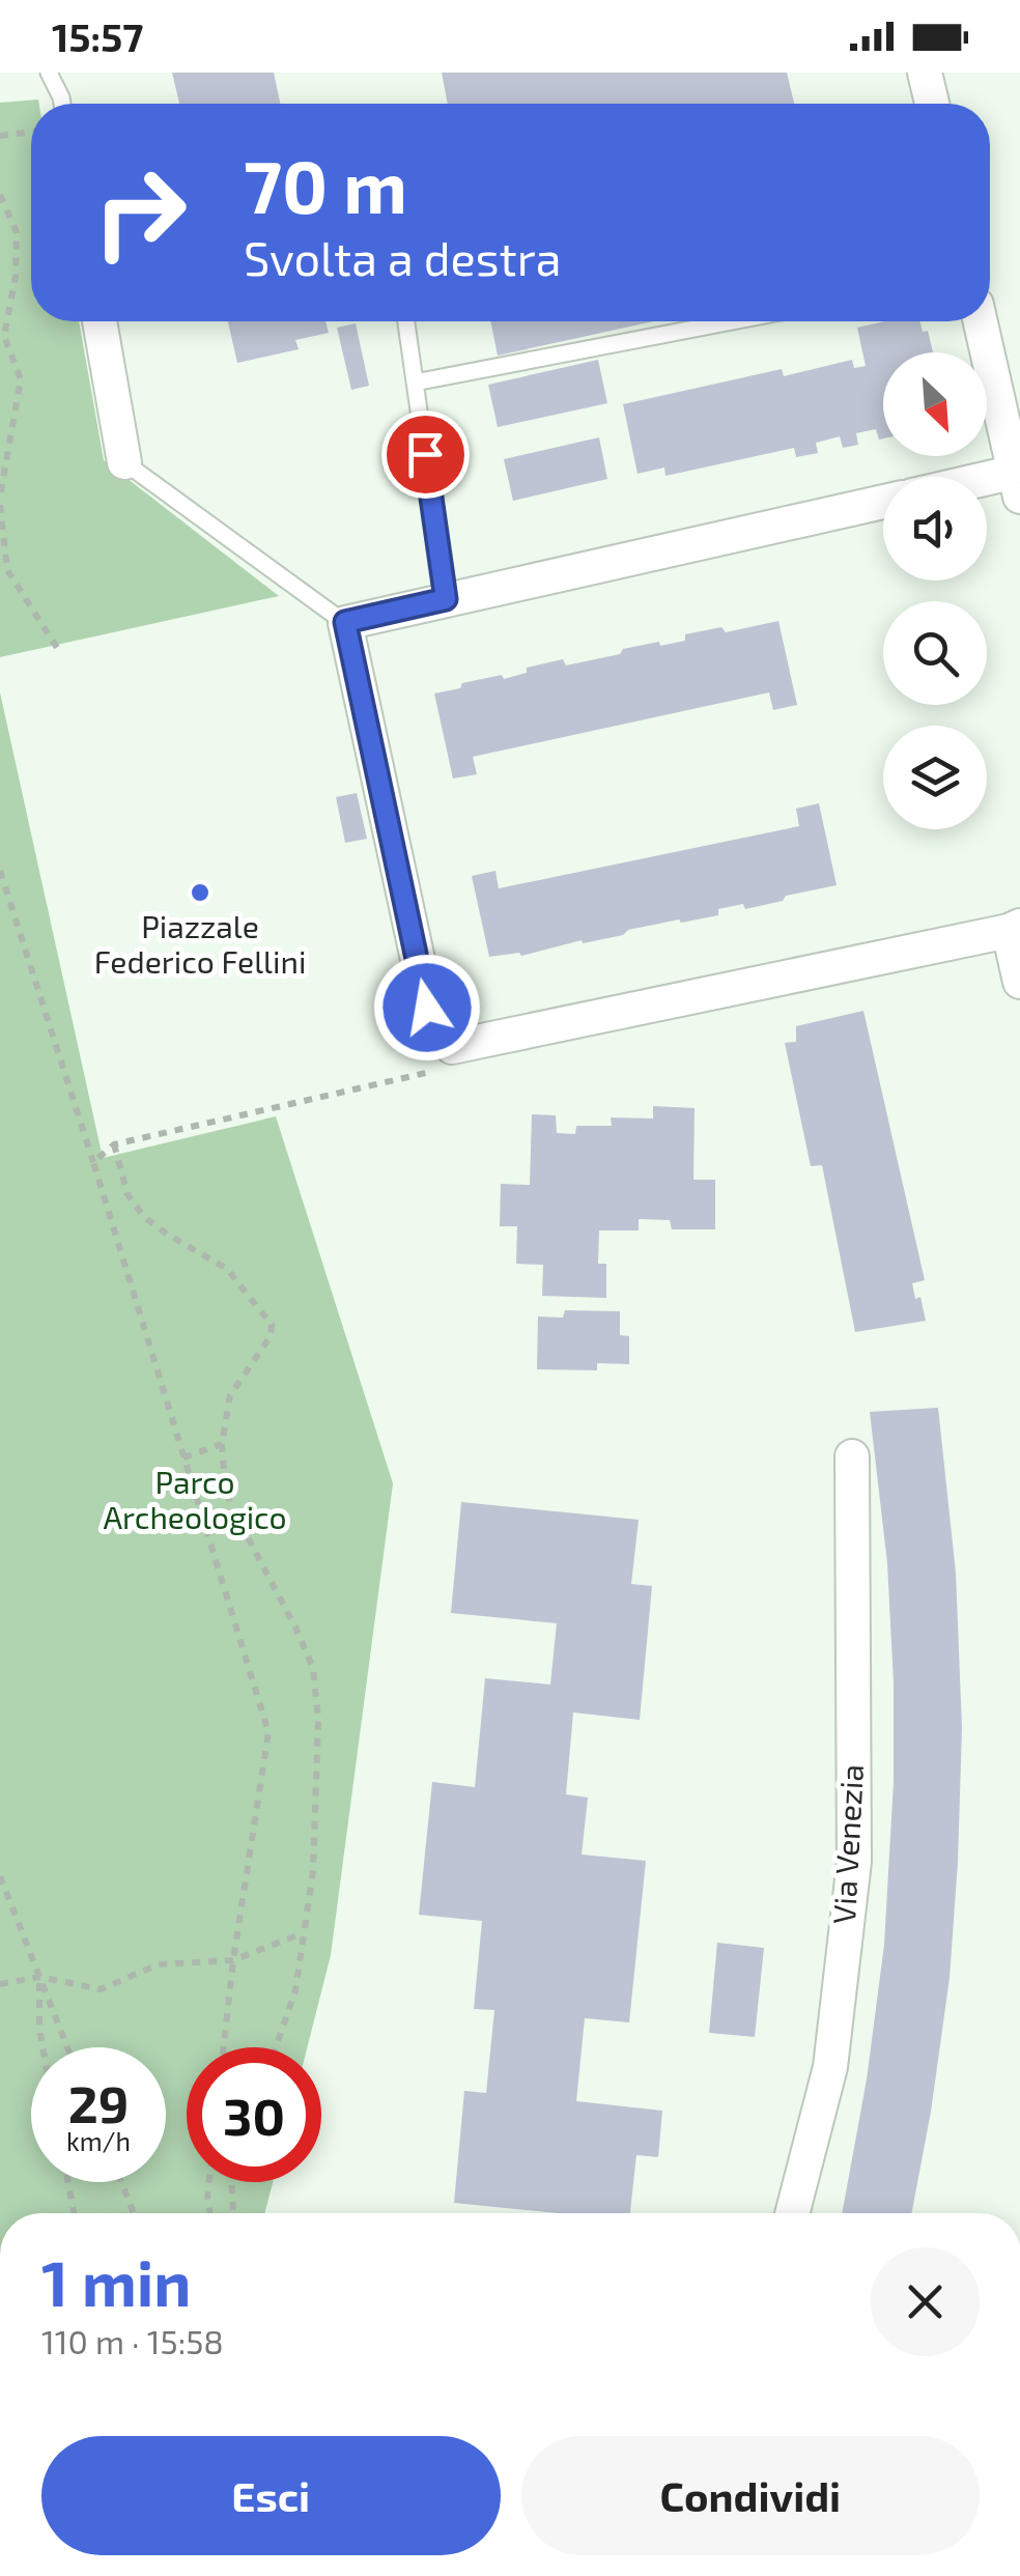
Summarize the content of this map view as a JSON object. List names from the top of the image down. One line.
{"streets":{"street":["Via Venezia"]},"parks":["Parco Archeologico"],"places":["Piazzale Federico Fellini"],"north":"bottom right","page":{"status":"15:57","turn":["70 m","Svolta a destra"],"speed":"29 km/h","limit":"30","heading":["1 min","110 m · 15:58"],"buttons":["Esci","Condividi"]}}
